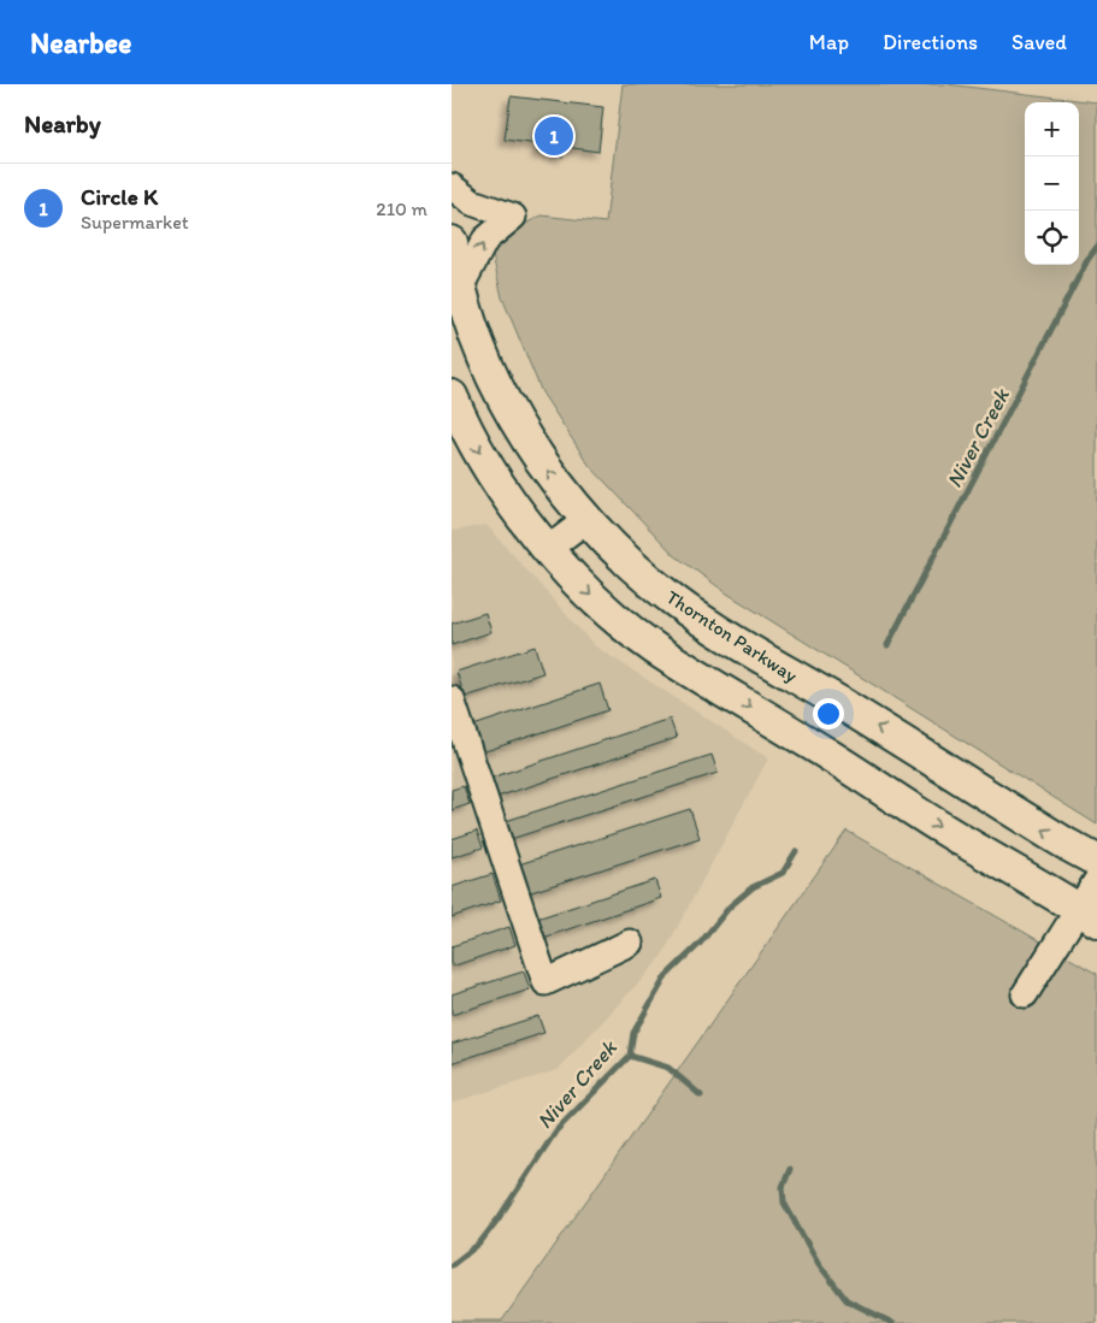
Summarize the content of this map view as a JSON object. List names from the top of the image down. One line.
{"streets":{"main road":["Thornton Parkway"]},"water":["Niver Creek"],"page":{"header":"Nearbee","nav":["Map","Directions","Saved"],"heading":"Nearby","map_buttons":["+","−"],"pins":"1","list":[{"mark":"1","name":"Circle K","note":"Supermarket","value":"210 m"}]}}
